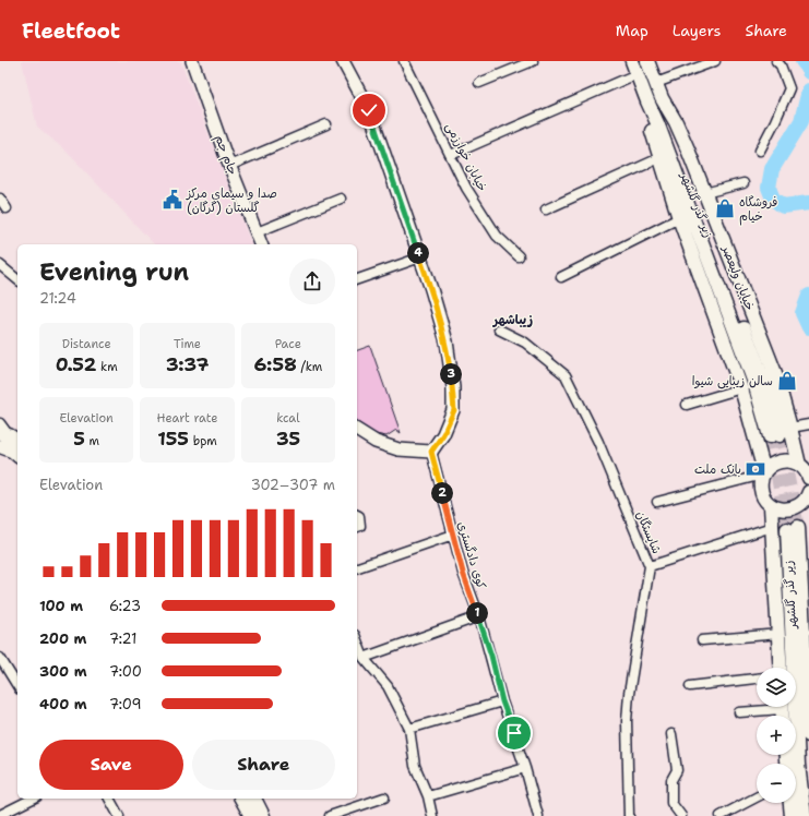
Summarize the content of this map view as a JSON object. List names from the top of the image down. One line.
{"streets":{"main road":["زیر گذر گلشهر","خیابان ولیعصر"],"street":["جام جم","خیابان خوارزمی","شایستگان","کوی دادگستری"]},"crossings":[["زیر گذر گلشهر","خیابان ولیعصر"]],"districts":["زیباشهر"],"places":{"public building":["صدا و سیمای مرکز گلستان (گرگان)"],"shop":["فروشگاه خیام","سالن زیبایی شیوا"],"bank":["بانک ملت"]},"page":{"header":"Fleetfoot","nav":["Map","Layers","Share"],"pins":["4","3","2","1"],"heading":["Evening run","21:24"],"stats":[["Distance","0.52 km"],["Time","3:37"],["Pace","6:58 /km"],["Elevation","5 m"],["Heart rate","155 bpm"],["kcal","35"]],"chart":["Elevation","302–307 m"],"list":[{"name":"100 m","note":"6:23"},{"name":"200 m","note":"7:21"},{"name":"300 m","note":"7:00"},{"name":"400 m","note":"7:09"}],"map_buttons":["+","−"],"buttons":["Save","Share"]}}
